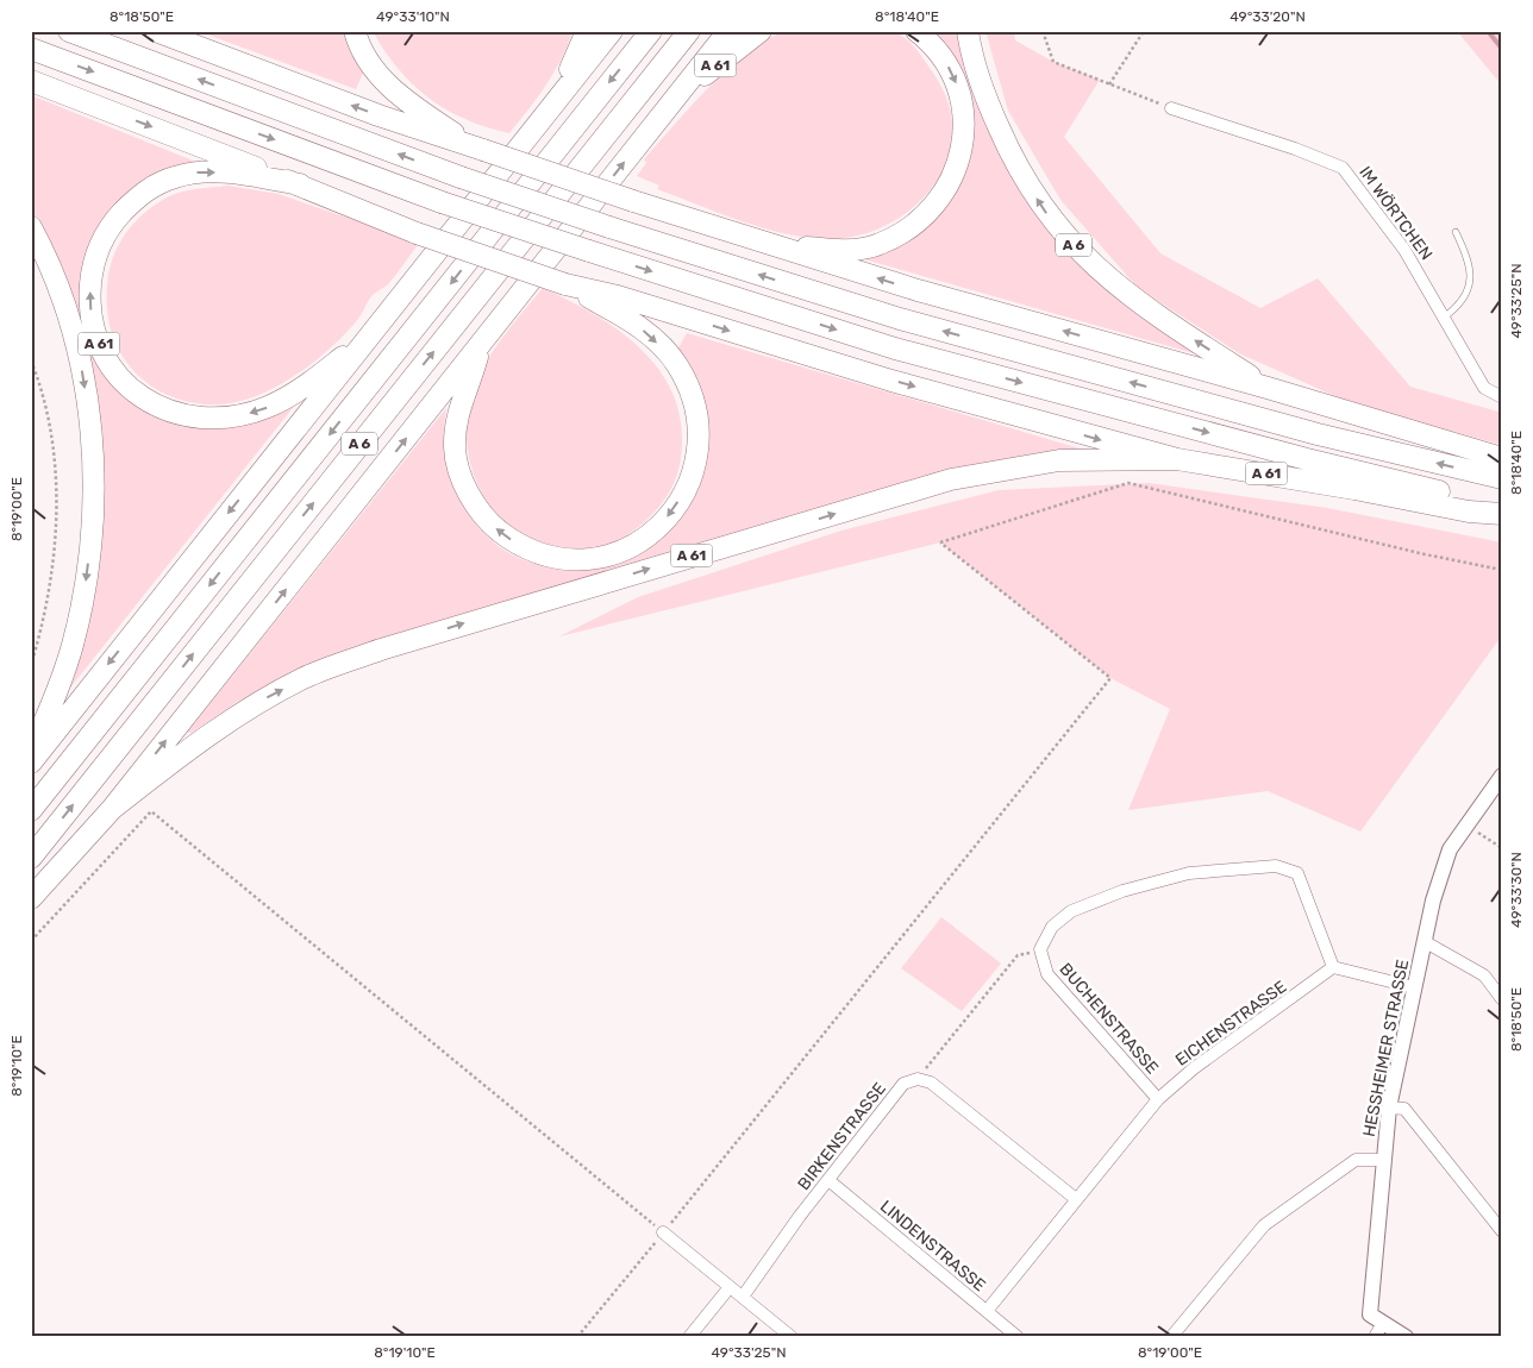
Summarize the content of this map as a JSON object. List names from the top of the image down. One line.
{"streets":{"highway":["A 61","A 6"],"street":["IM WÖRTCHEN","BUCHENSTRASSE","EICHENSTRASSE","HESSHEIMER STRASSE","BIRKENSTRASSE","LINDENSTRASSE"]},"crossings":[["BUCHENSTRASSE","EICHENSTRASSE"],["EICHENSTRASSE","LINDENSTRASSE"],["BIRKENSTRASSE","LINDENSTRASSE"]],"coordinates":["8°18'50\"E","49°33'10\"N","8°18'40\"E","49°33'20\"N","49°33'25\"N","8°19'00\"E","49°33'30\"N","8°19'10\"E"]}
